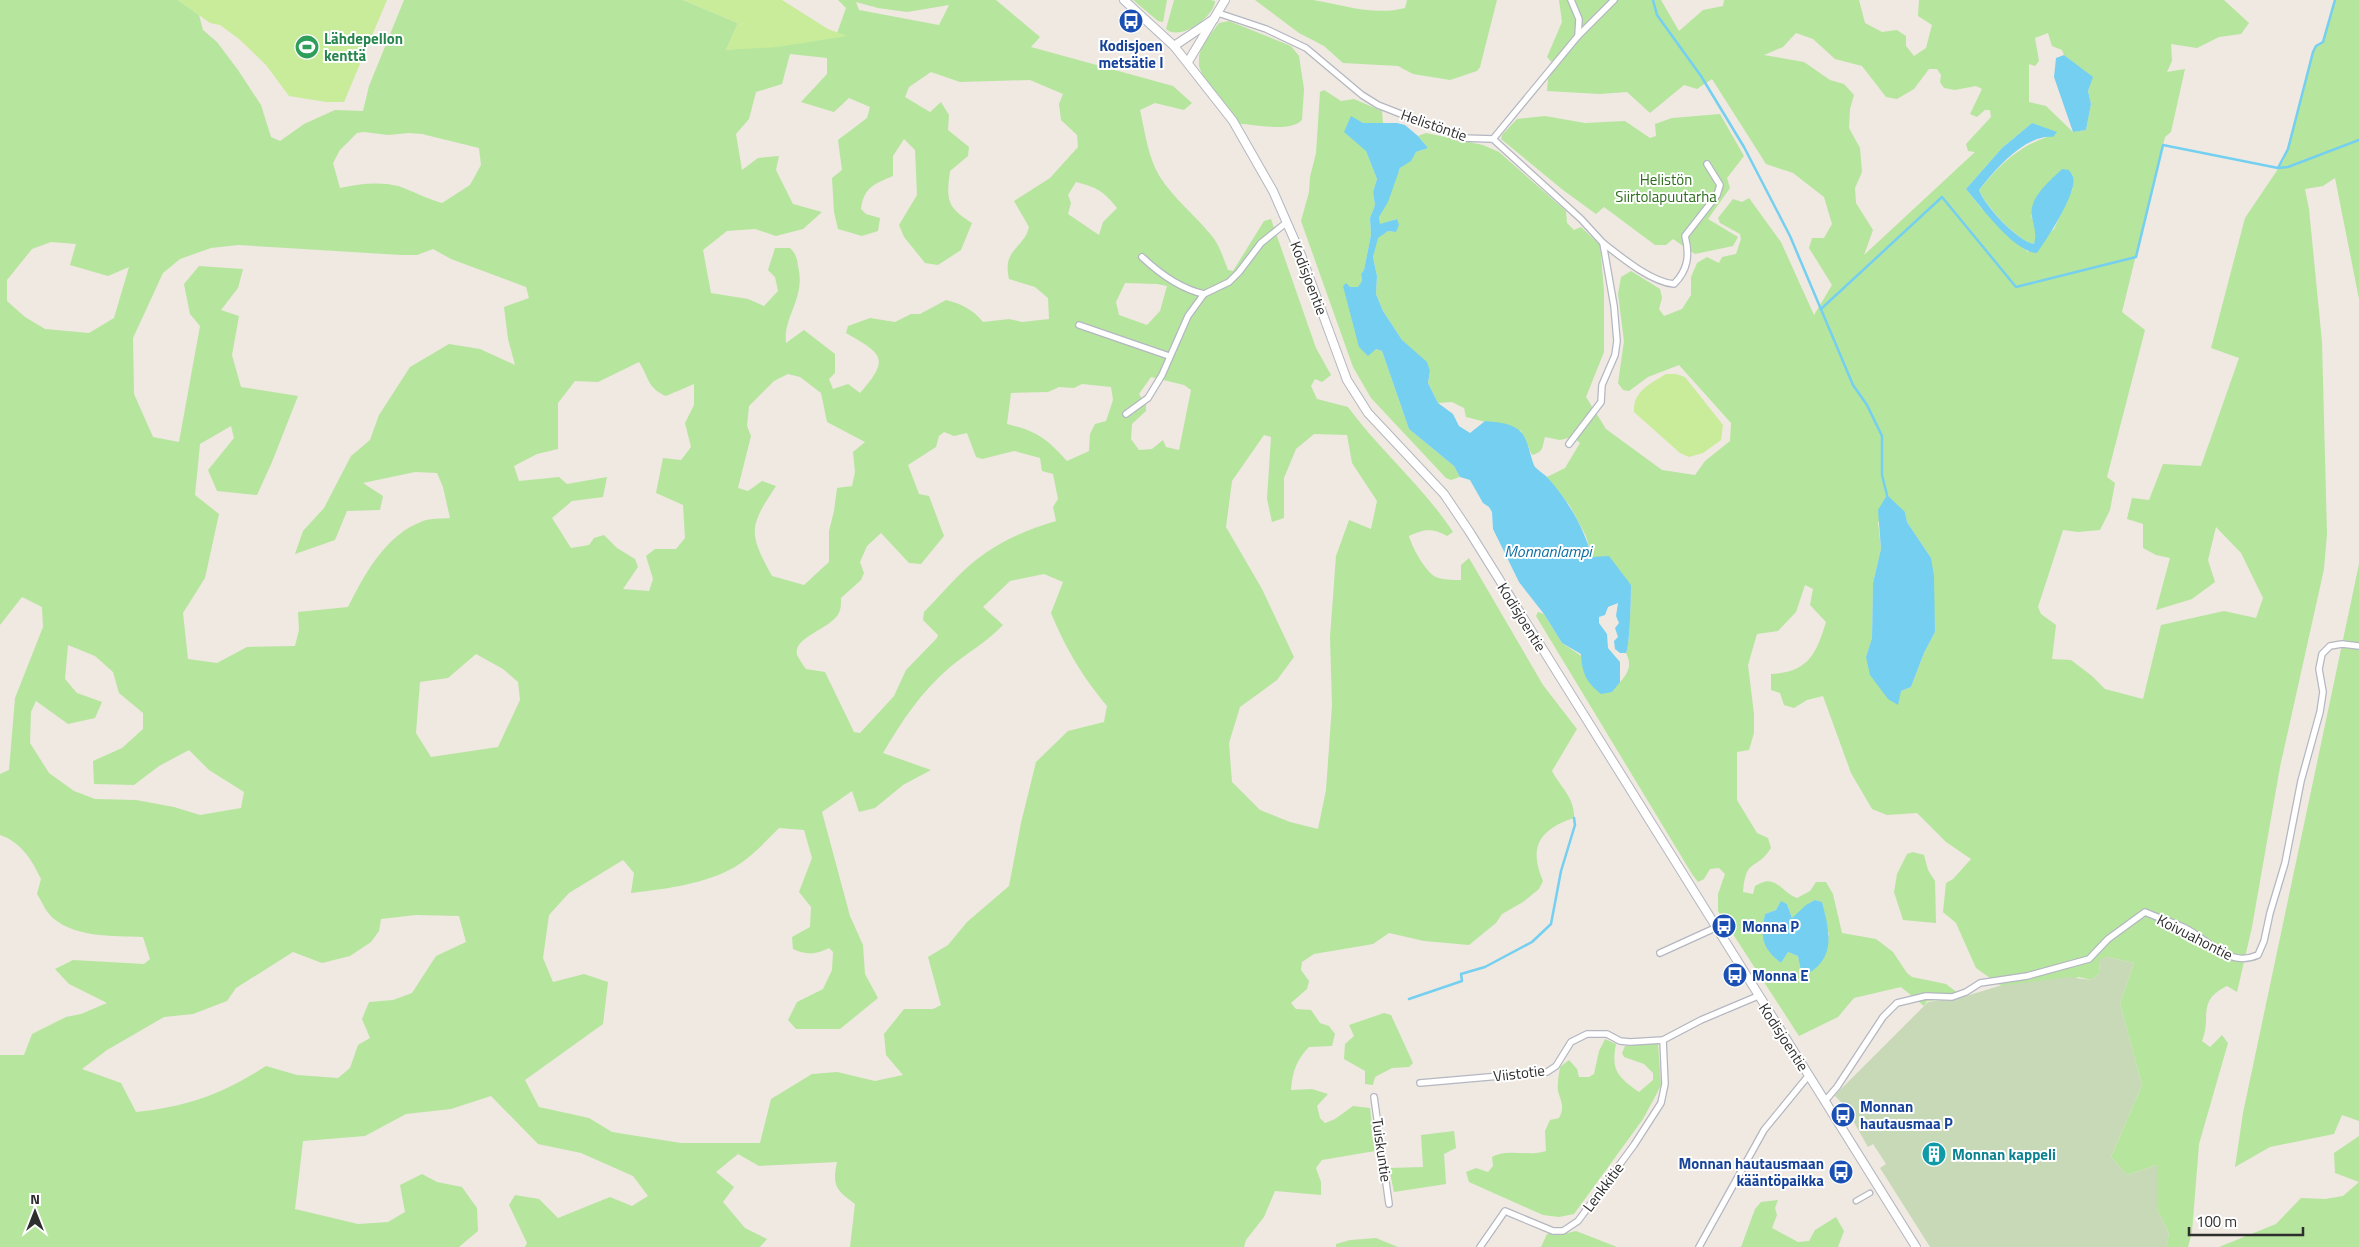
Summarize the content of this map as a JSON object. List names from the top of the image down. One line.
{"streets":{"street":["Helistöntie","Kodisjoentie","Koivuahontie","Viistotie","Tuiskuntie","Lenkkitie"]},"crossings":[["Kodisjoentie","Koivuahontie"],["Kodisjoentie","Viistotie"],["Viistotie","Lenkkitie"]],"water":["Monnanlampi"],"parks":["Helistön Siirtolapuutarha"],"places":{"bus stop":["Kodisjoen metsätie I","Monna P","Monna E","Monnan hautausmaa P","Monnan hautausmaan kääntöpaikka"],"sports":["Lähdepellon kenttä"],"building":["Monnan kappeli"]},"scale_bar":"100 m","north":"top"}
